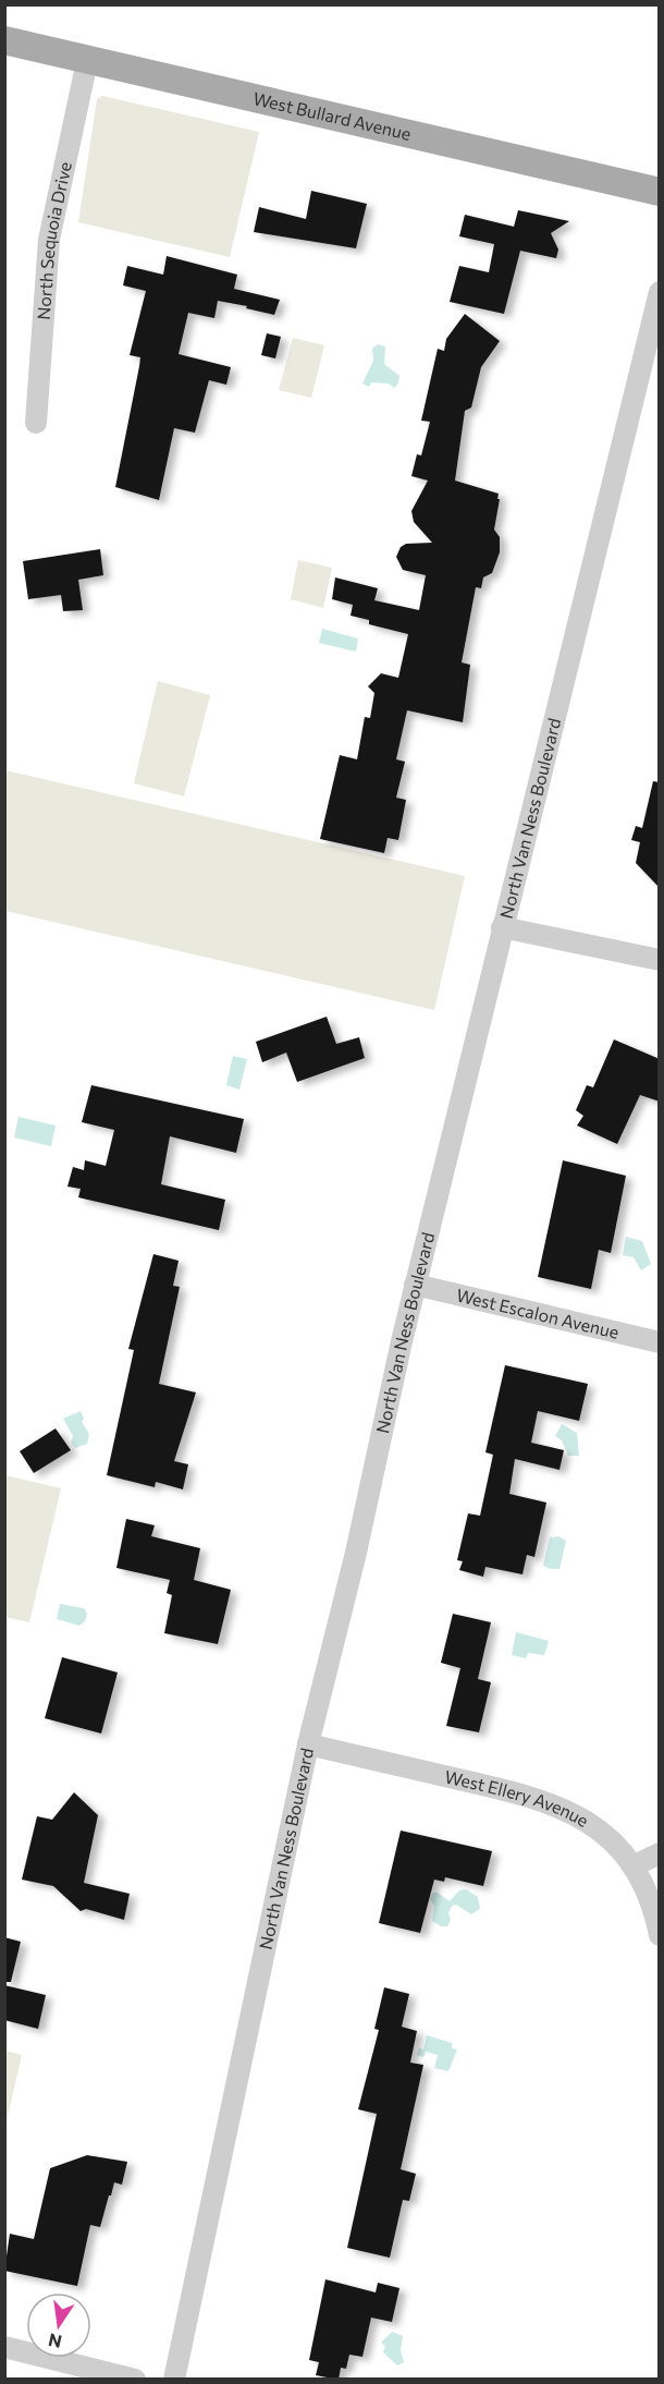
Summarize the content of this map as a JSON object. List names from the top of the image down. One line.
{"streets":{"main road":["West Bullard Avenue"],"street":["North Sequoia Drive","North Van Ness Boulevard","West Escalon Avenue","West Ellery Avenue"]},"crossings":[["West Bullard Avenue","North Sequoia Drive"],["North Van Ness Boulevard","West Escalon Avenue"],["North Van Ness Boulevard","West Ellery Avenue"]],"north":"bottom"}
